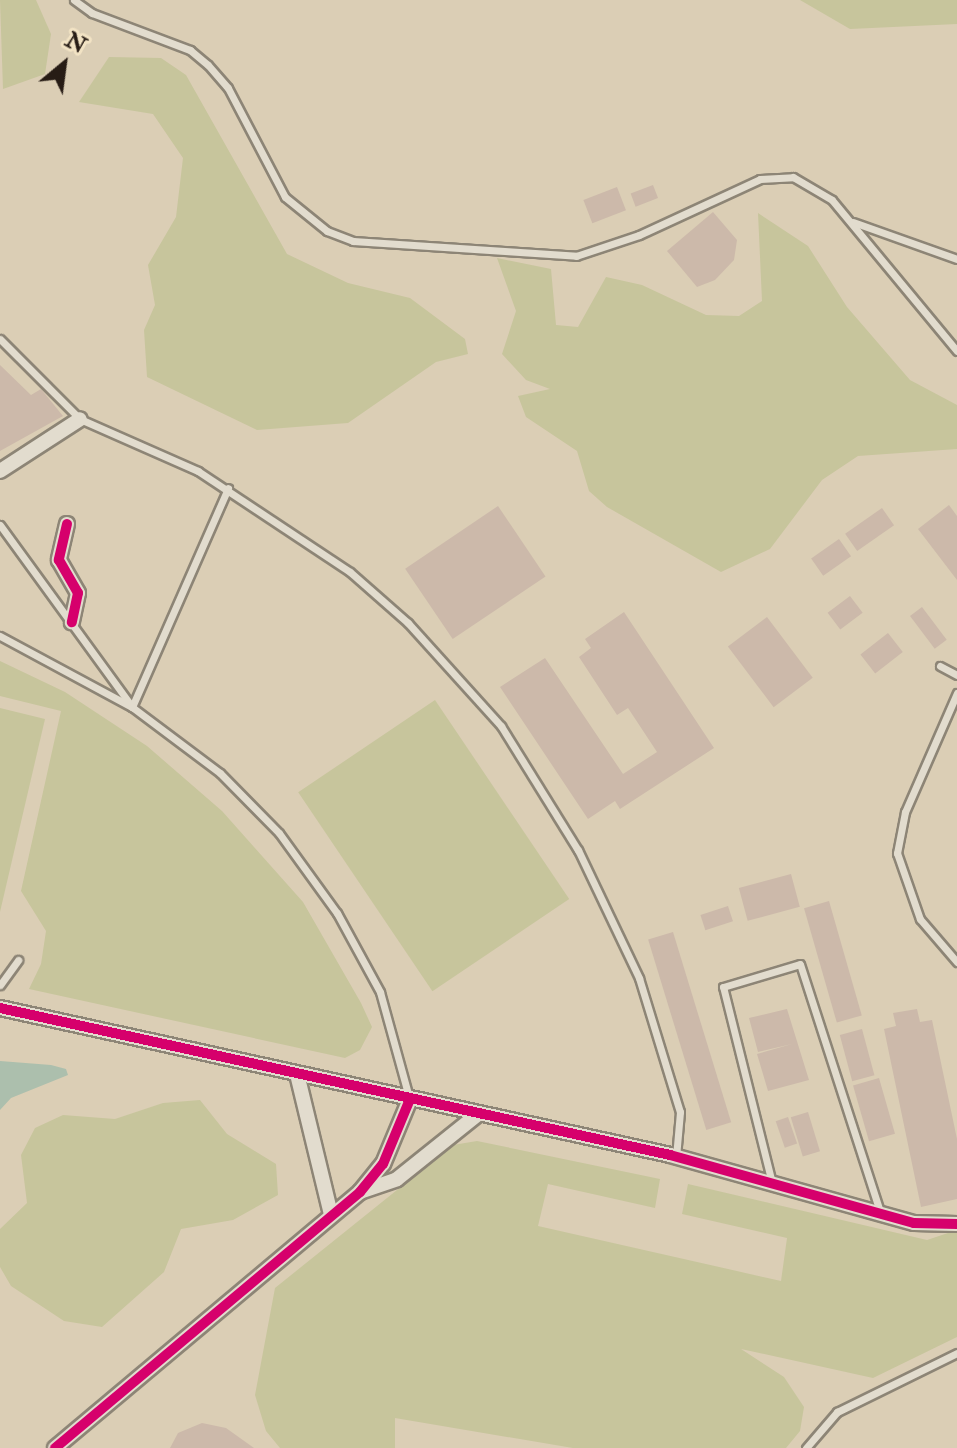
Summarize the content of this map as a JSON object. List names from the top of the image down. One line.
{"north":"top right"}
